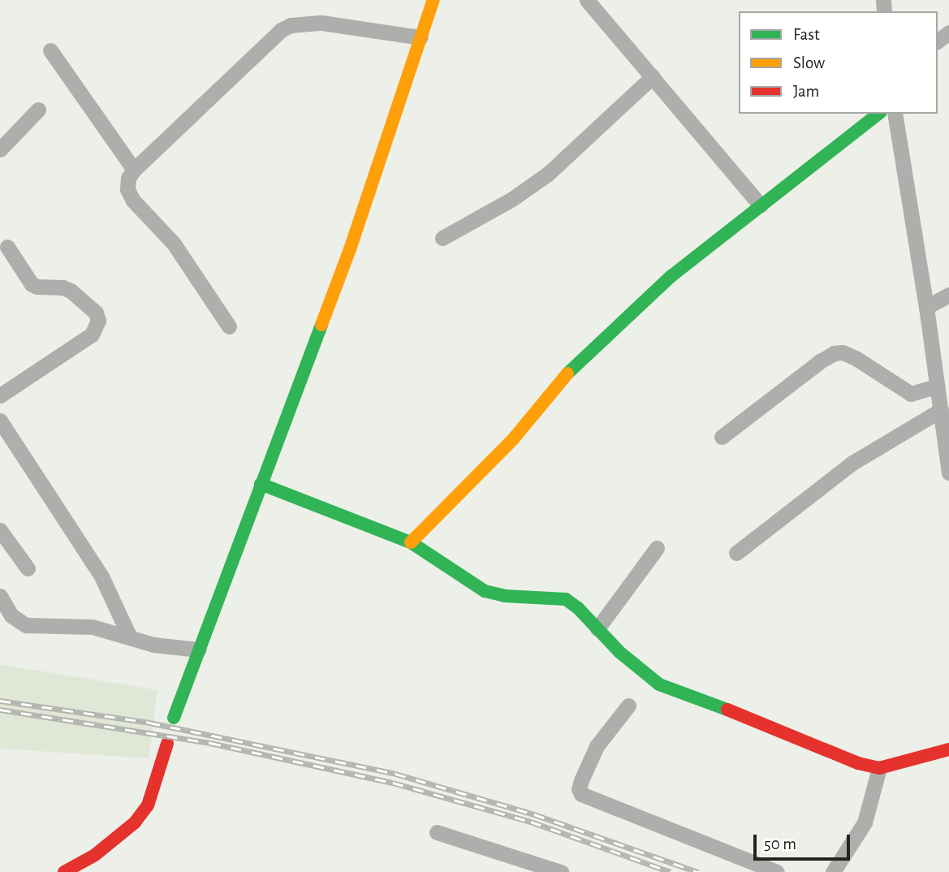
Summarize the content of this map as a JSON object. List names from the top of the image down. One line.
{"legend":["Fast","Slow","Jam"],"scale_bar":"50 m"}
